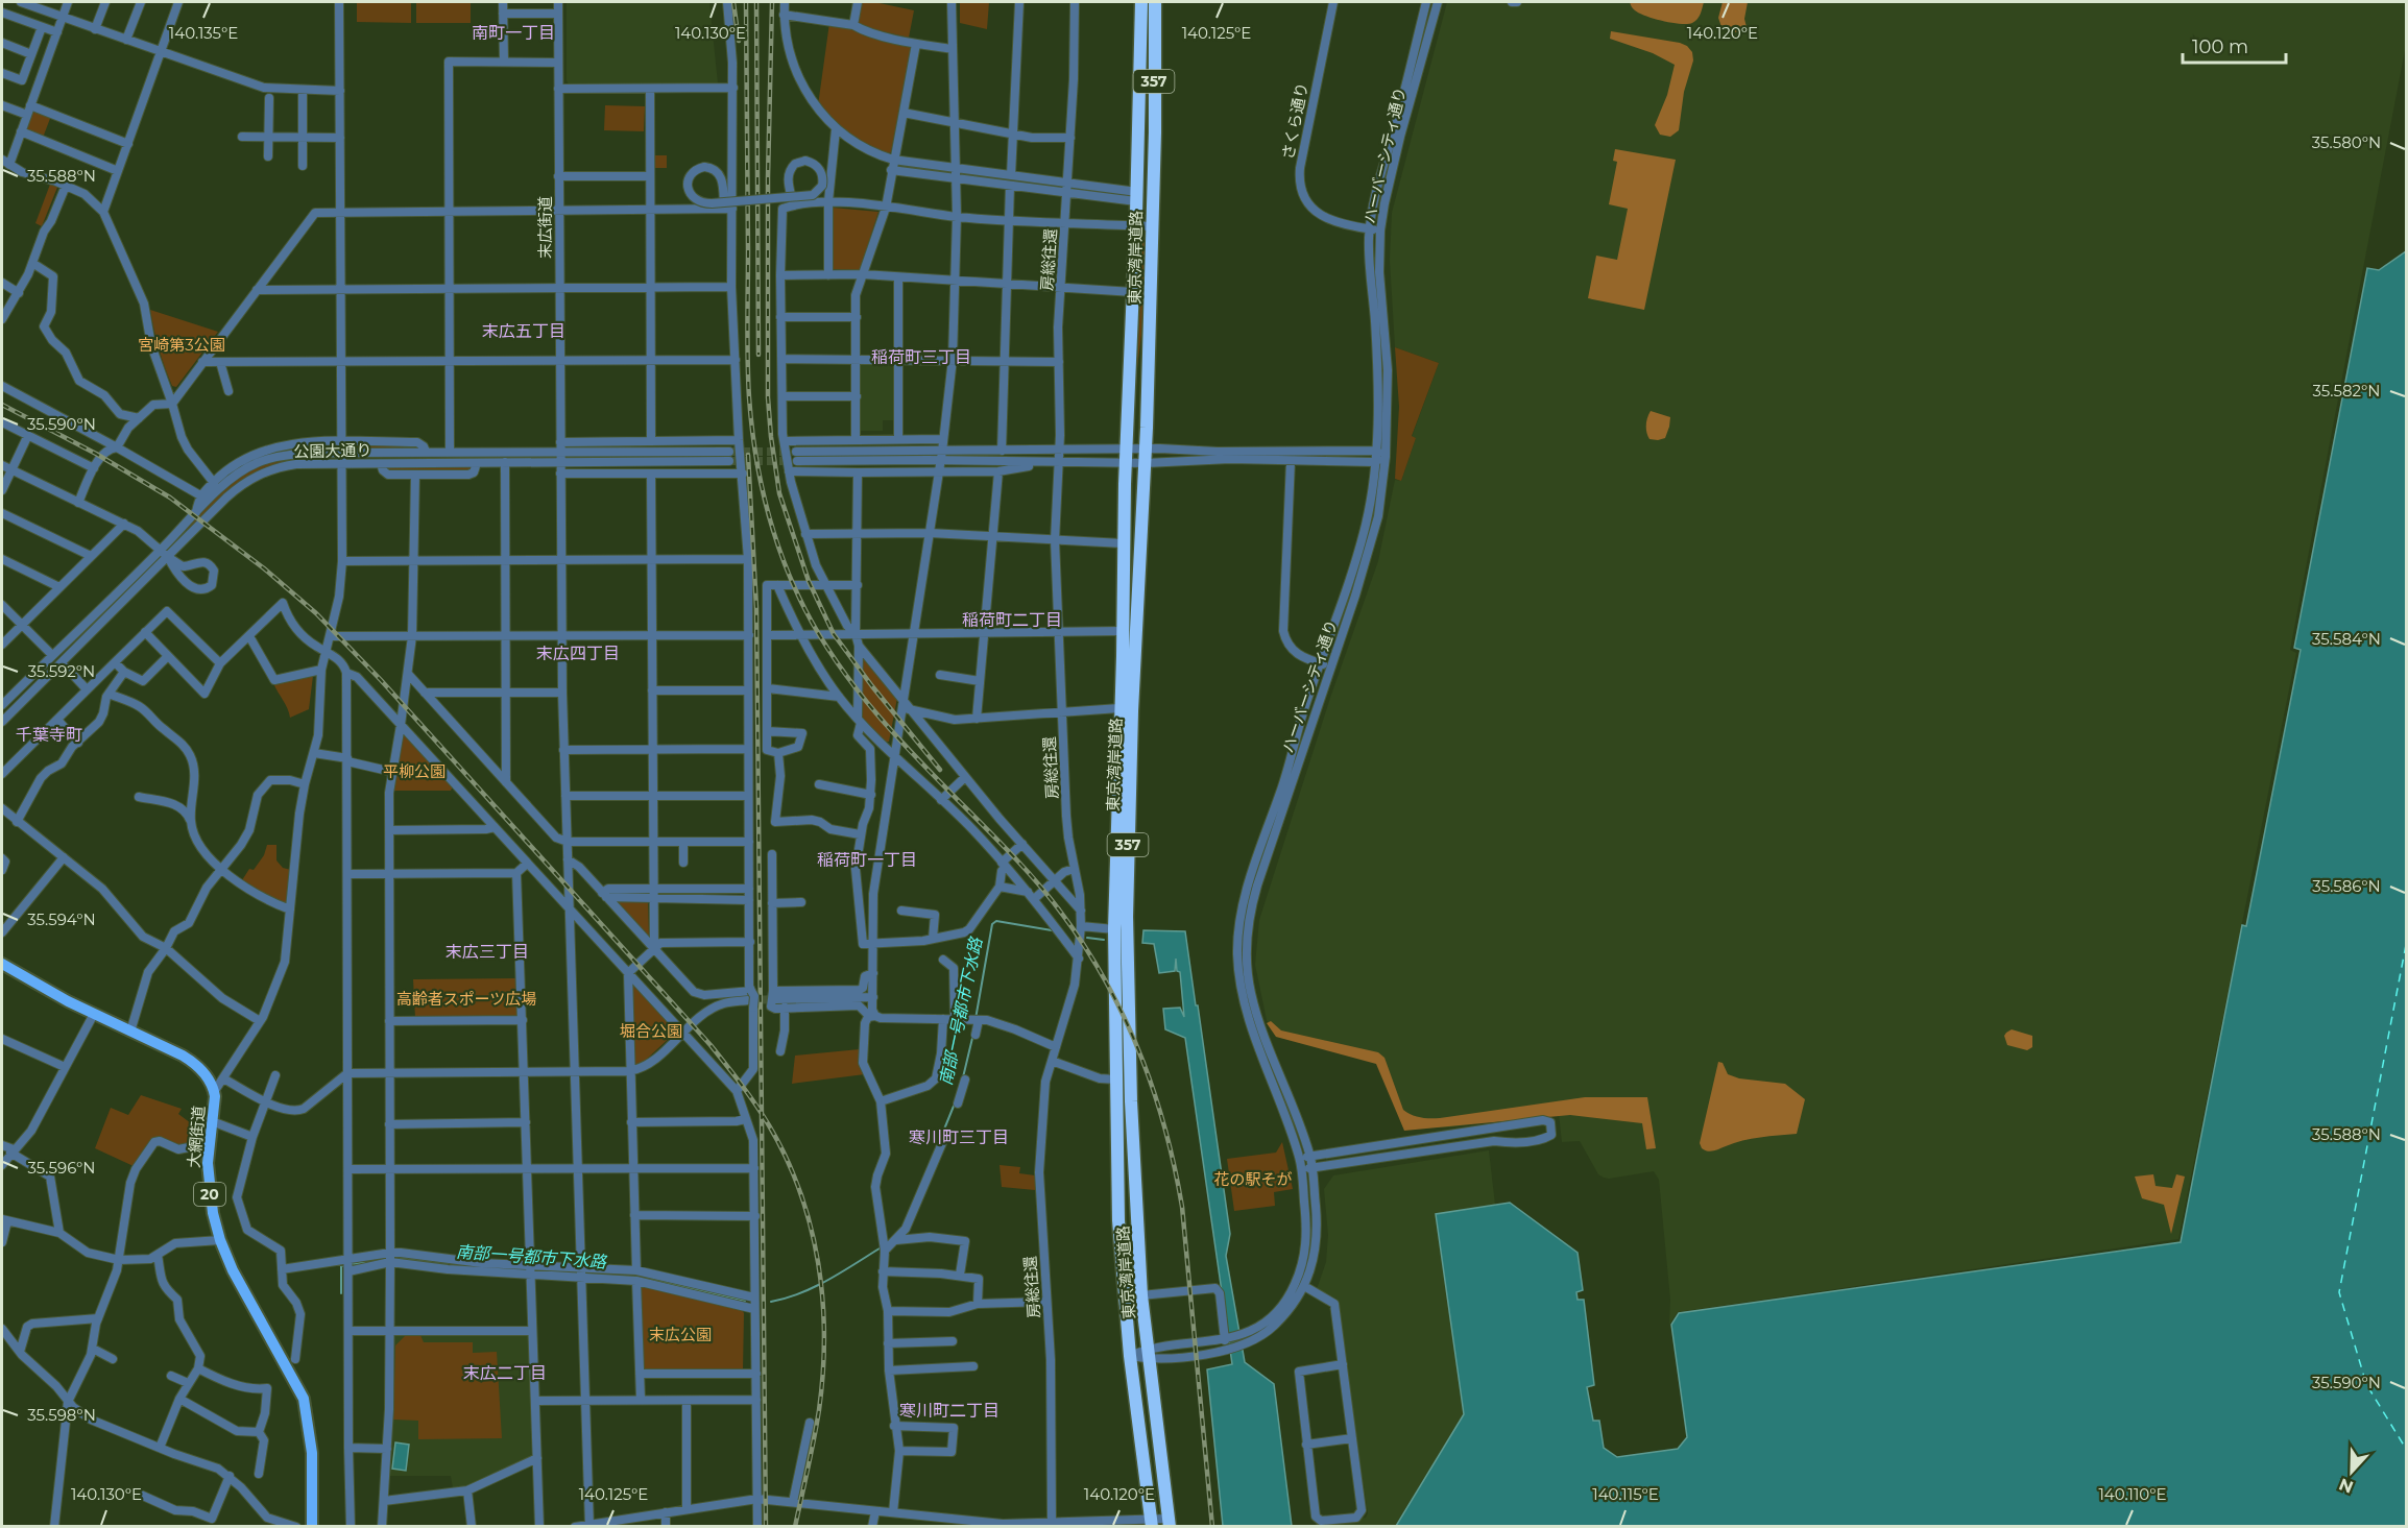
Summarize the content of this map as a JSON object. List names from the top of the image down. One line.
{"streets":{"highway":["357","東京湾岸道路"],"main road":["大網街道","20"],"street":["さくら通り","ハーバーシティ通り","末広街道","房総往還","公園大通り"]},"crossings":[["さくら通り","ハーバーシティ通り"],["ハーバーシティ通り","東京湾岸道路"],["末広街道","公園大通り"]],"districts":["南町一丁目","末広五丁目","稲荷町三丁目","稲荷町二丁目","末広四丁目","千葉寺町","稲荷町一丁目","末広三丁目","寒川町三丁目","末広二丁目","寒川町二丁目"],"water":["南部一号都市下水路"],"parks":["宮崎第3公園","平柳公園","高齢者スポーツ広場","堀合公園","花の駅そが","末広公園"],"scale_bar":"100 m","north":"bottom","coordinates":["140.135°E","140.130°E","140.125°E","140.120°E","35.580°N","35.588°N","35.582°N","35.590°N","35.584°N","35.592°N","35.586°N","35.594°N","35.596°N","35.598°N","140.115°E","140.110°E"]}
